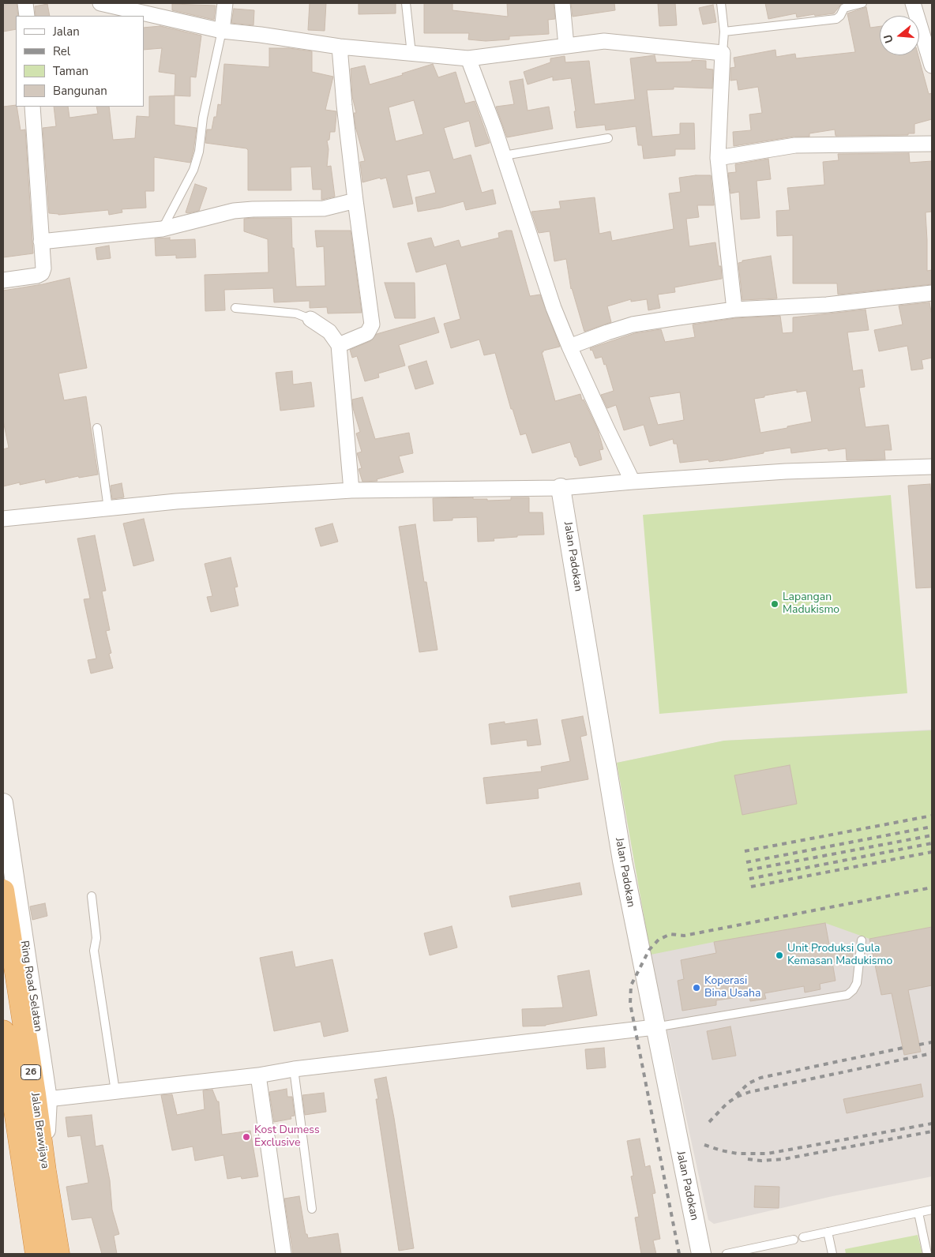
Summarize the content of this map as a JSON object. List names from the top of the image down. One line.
{"streets":{"highway":["26","Jalan Brawijaya"],"street":["Jalan Padokan","Ring Road Selatan"]},"crossings":[["Ring Road Selatan","Jalan Brawijaya"]],"places":["Lapangan Madukismo","Unit Produksi Gula Kemasan Madukismo","Koperasi Bina Usaha","Kost Dumess Exclusive"],"legend":["Jalan","Rel","Taman","Bangunan"],"north":"left"}
